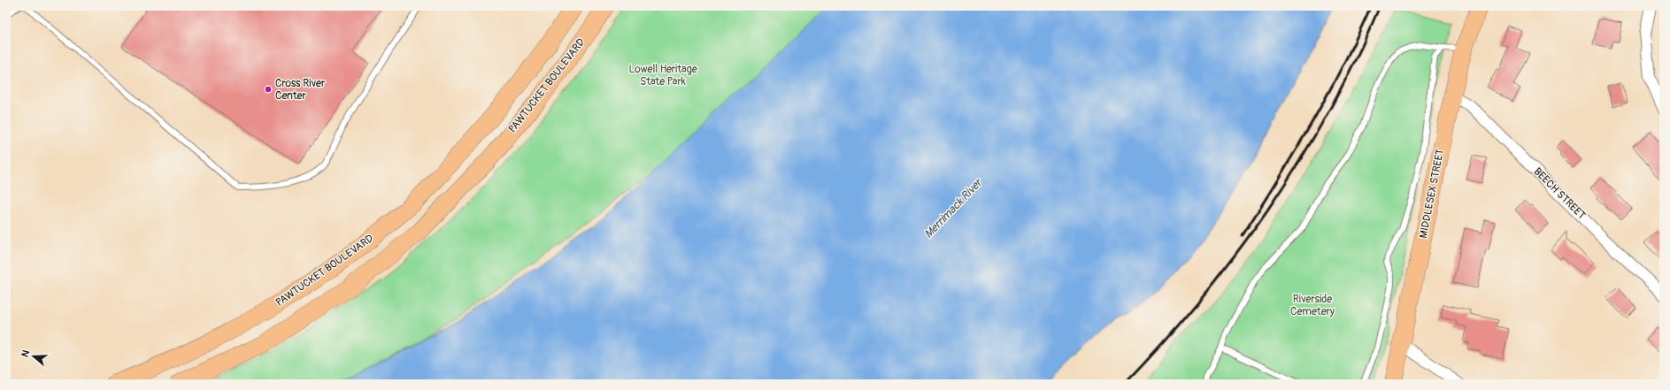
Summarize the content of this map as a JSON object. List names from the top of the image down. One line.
{"streets":{"main road":["PAWTUCKET BOULEVARD","MIDDLESEX STREET"],"street":["BEECH STREET"]},"crossings":[["MIDDLESEX STREET","BEECH STREET"]],"water":["Merrimack River"],"parks":["Lowell Heritage State Park","Riverside Cemetery"],"places":["Cross River Center"],"north":"left"}
